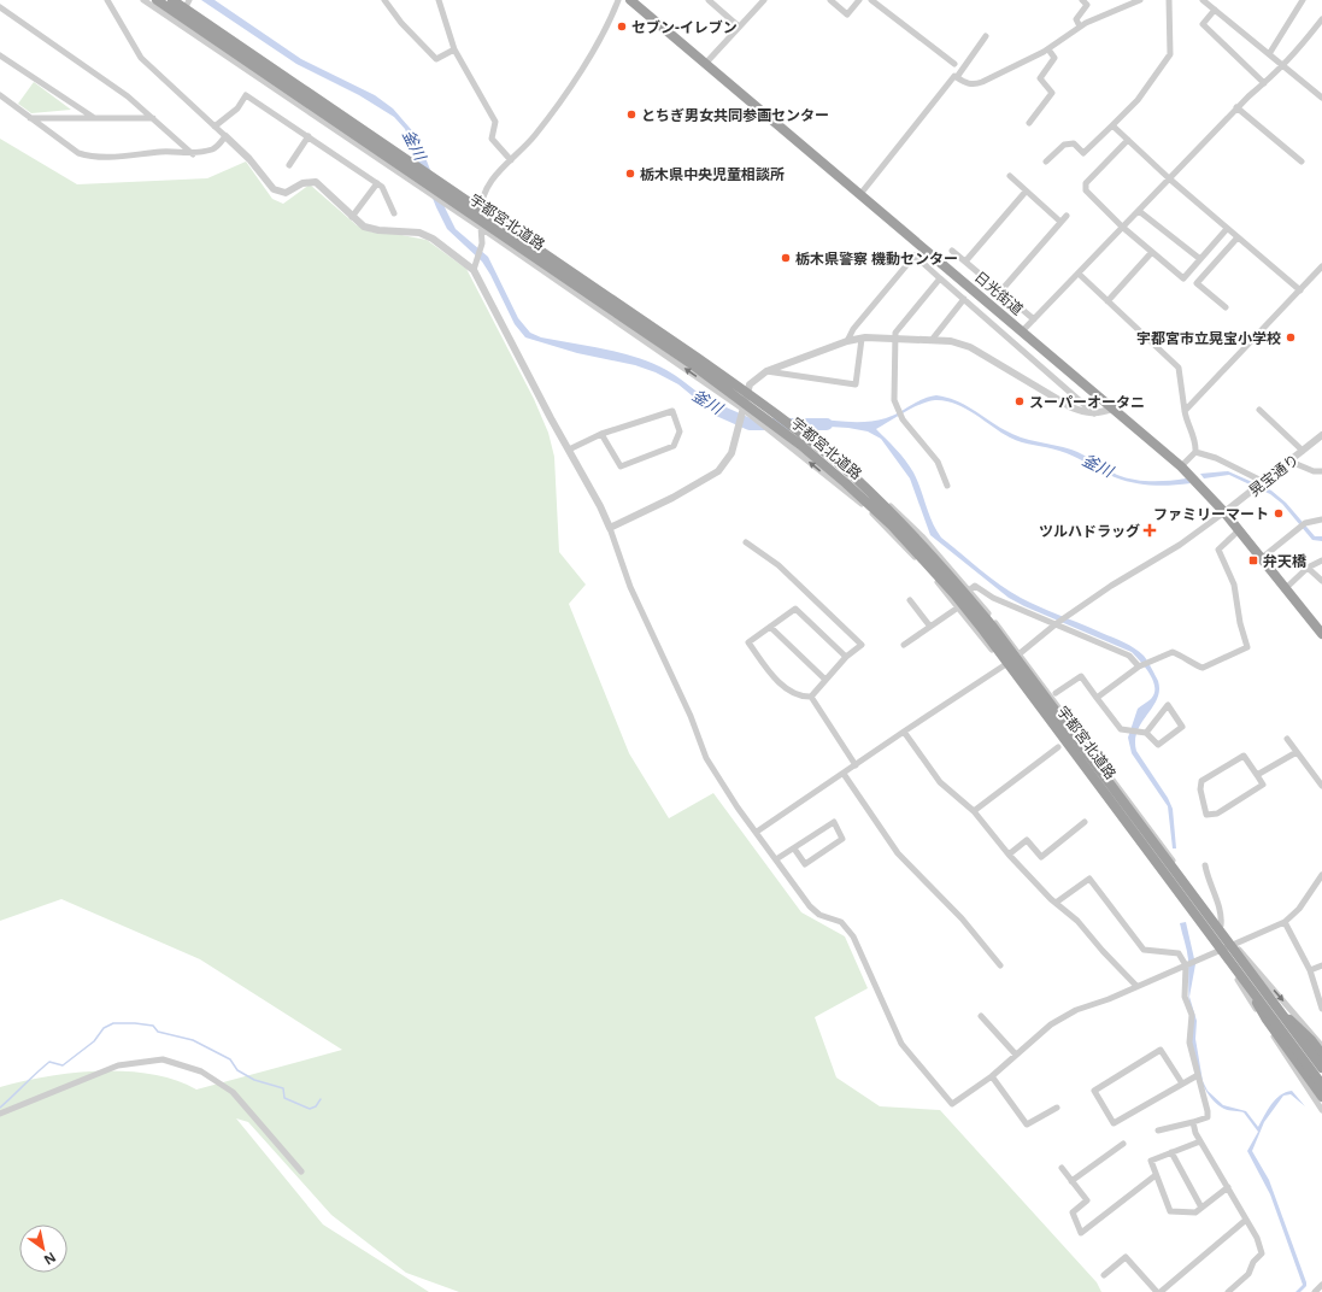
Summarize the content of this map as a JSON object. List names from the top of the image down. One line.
{"streets":{"highway":["宇都宮北道路","日光街道"],"street":["晃宝通り"]},"crossings":[["日光街道","晃宝通り"]],"water":["釜川"],"places":{"other":["セブン-イレブン","とちぎ男女共同参画センター","栃木県中央児童相談所","栃木県警察 機動センター","宇都宮市立晃宝小学校","スーパーオータニ","ファミリーマート"],"health":["ツルハドラッグ"],"transit":["弁天橋"]},"north":"bottom right"}
